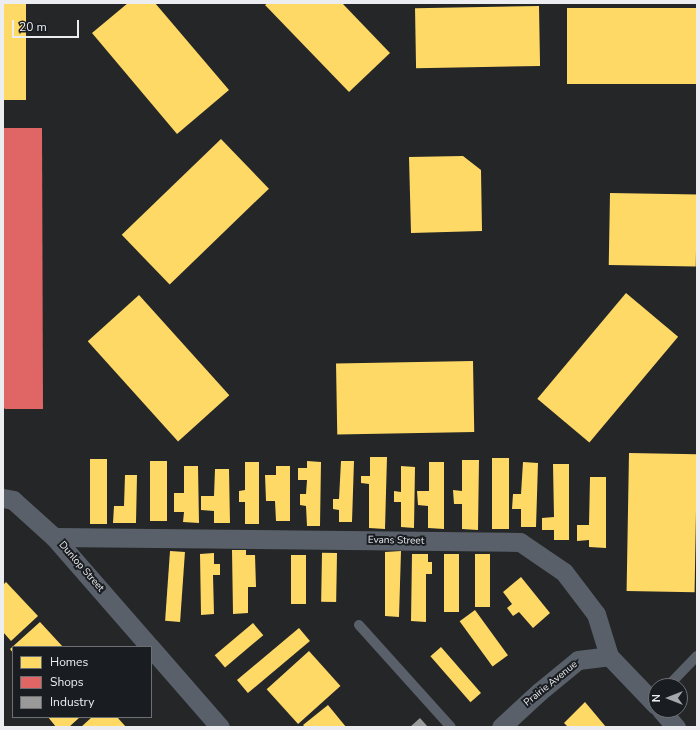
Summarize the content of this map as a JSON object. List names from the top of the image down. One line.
{"streets":{"street":["Evans Street","Dunlop Street","Prairie Avenue"]},"crossings":[["Evans Street","Dunlop Street"],["Evans Street","Prairie Avenue"]],"legend":["Homes","Shops","Industry"],"scale_bar":"20 m","north":"left"}
